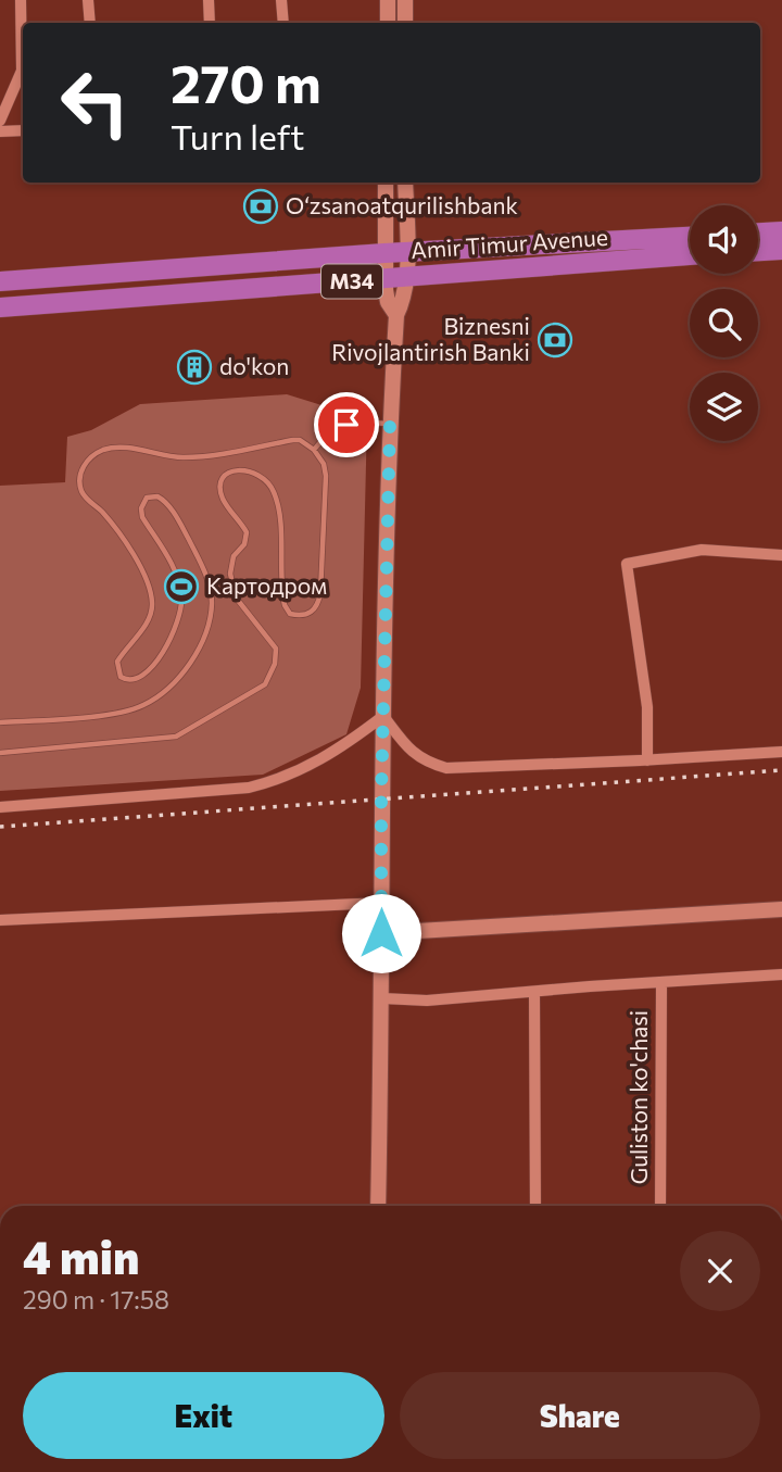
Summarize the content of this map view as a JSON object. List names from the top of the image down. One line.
{"streets":{"highway":["Amir Timur Avenue","M34"],"street":["Guliston ko'chasi"]},"places":{"bank":["Oʻzsanoatqurilishbank","Biznesni Rivojlantirish Banki"],"building":["do'kon"],"sports":["Картодром"]},"page":{"turn":["270 m","Turn left"],"heading":["4 min","290 m · 17:58"],"buttons":["Exit","Share"]}}
